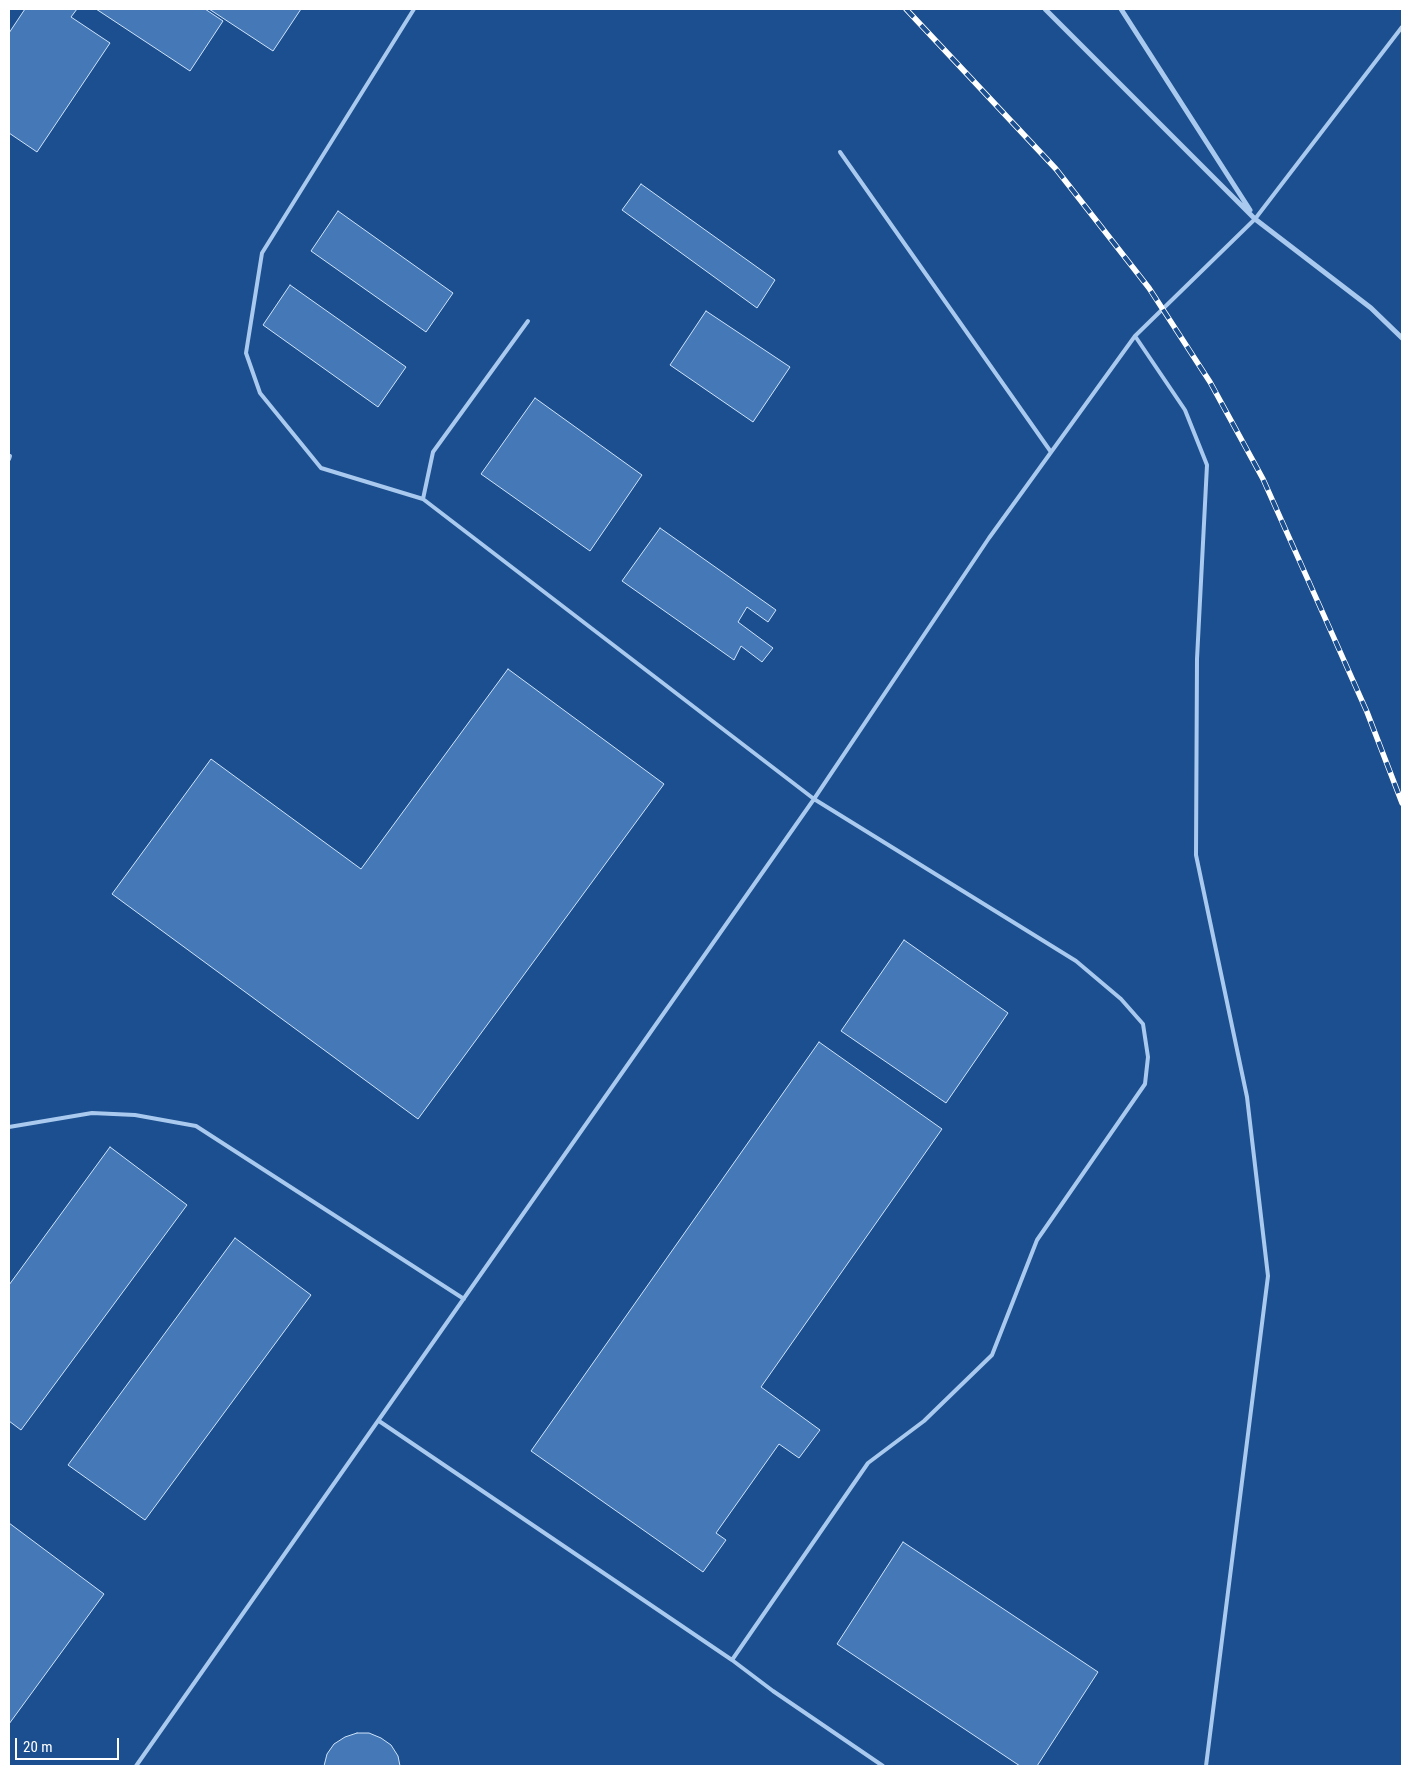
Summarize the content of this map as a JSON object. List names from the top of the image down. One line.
{"scale_bar":"20 m"}
